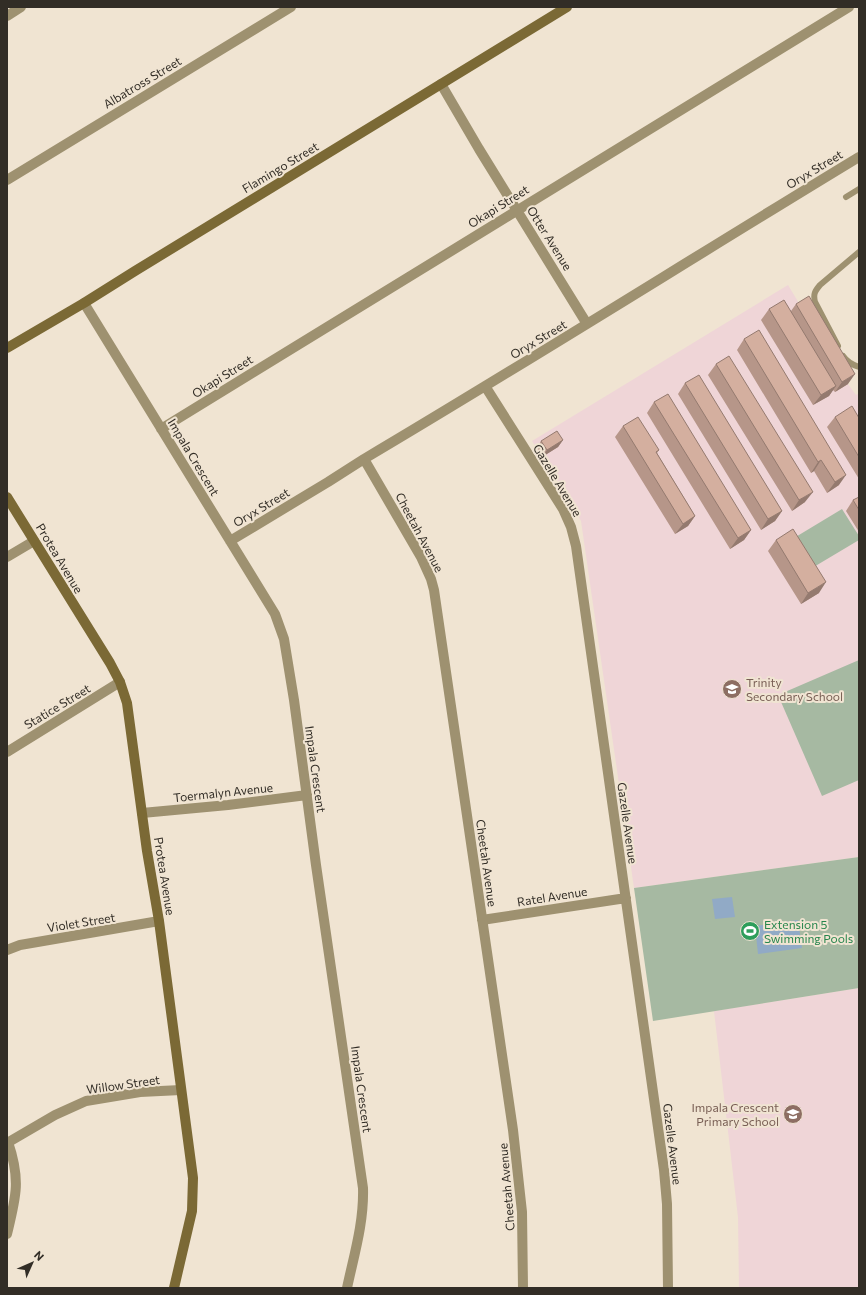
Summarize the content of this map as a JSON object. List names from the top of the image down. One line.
{"streets":{"street":["Albatross Street","Flamingo Street","Oryx Street","Okapi Street","Otter Avenue","Impala Crescent","Gazelle Avenue","Cheetah Avenue","Protea Avenue","Statice Street","Toermalyn Avenue","Ratel Avenue","Violet Street","Willow Street"]},"crossings":[["Flamingo Street","Otter Avenue"],["Flamingo Street","Impala Crescent"],["Oryx Street","Otter Avenue"],["Oryx Street","Impala Crescent"],["Oryx Street","Gazelle Avenue"],["Oryx Street","Cheetah Avenue"],["Okapi Street","Otter Avenue"],["Okapi Street","Impala Crescent"],["Impala Crescent","Toermalyn Avenue"],["Gazelle Avenue","Ratel Avenue"],["Cheetah Avenue","Ratel Avenue"],["Protea Avenue","Statice Street"],["Protea Avenue","Toermalyn Avenue"],["Protea Avenue","Violet Street"],["Protea Avenue","Willow Street"]],"places":{"school or university":["Trinity Secondary School","Impala Crescent Primary School"],"sports":["Extension 5 Swimming Pools"]},"north":"top right"}
